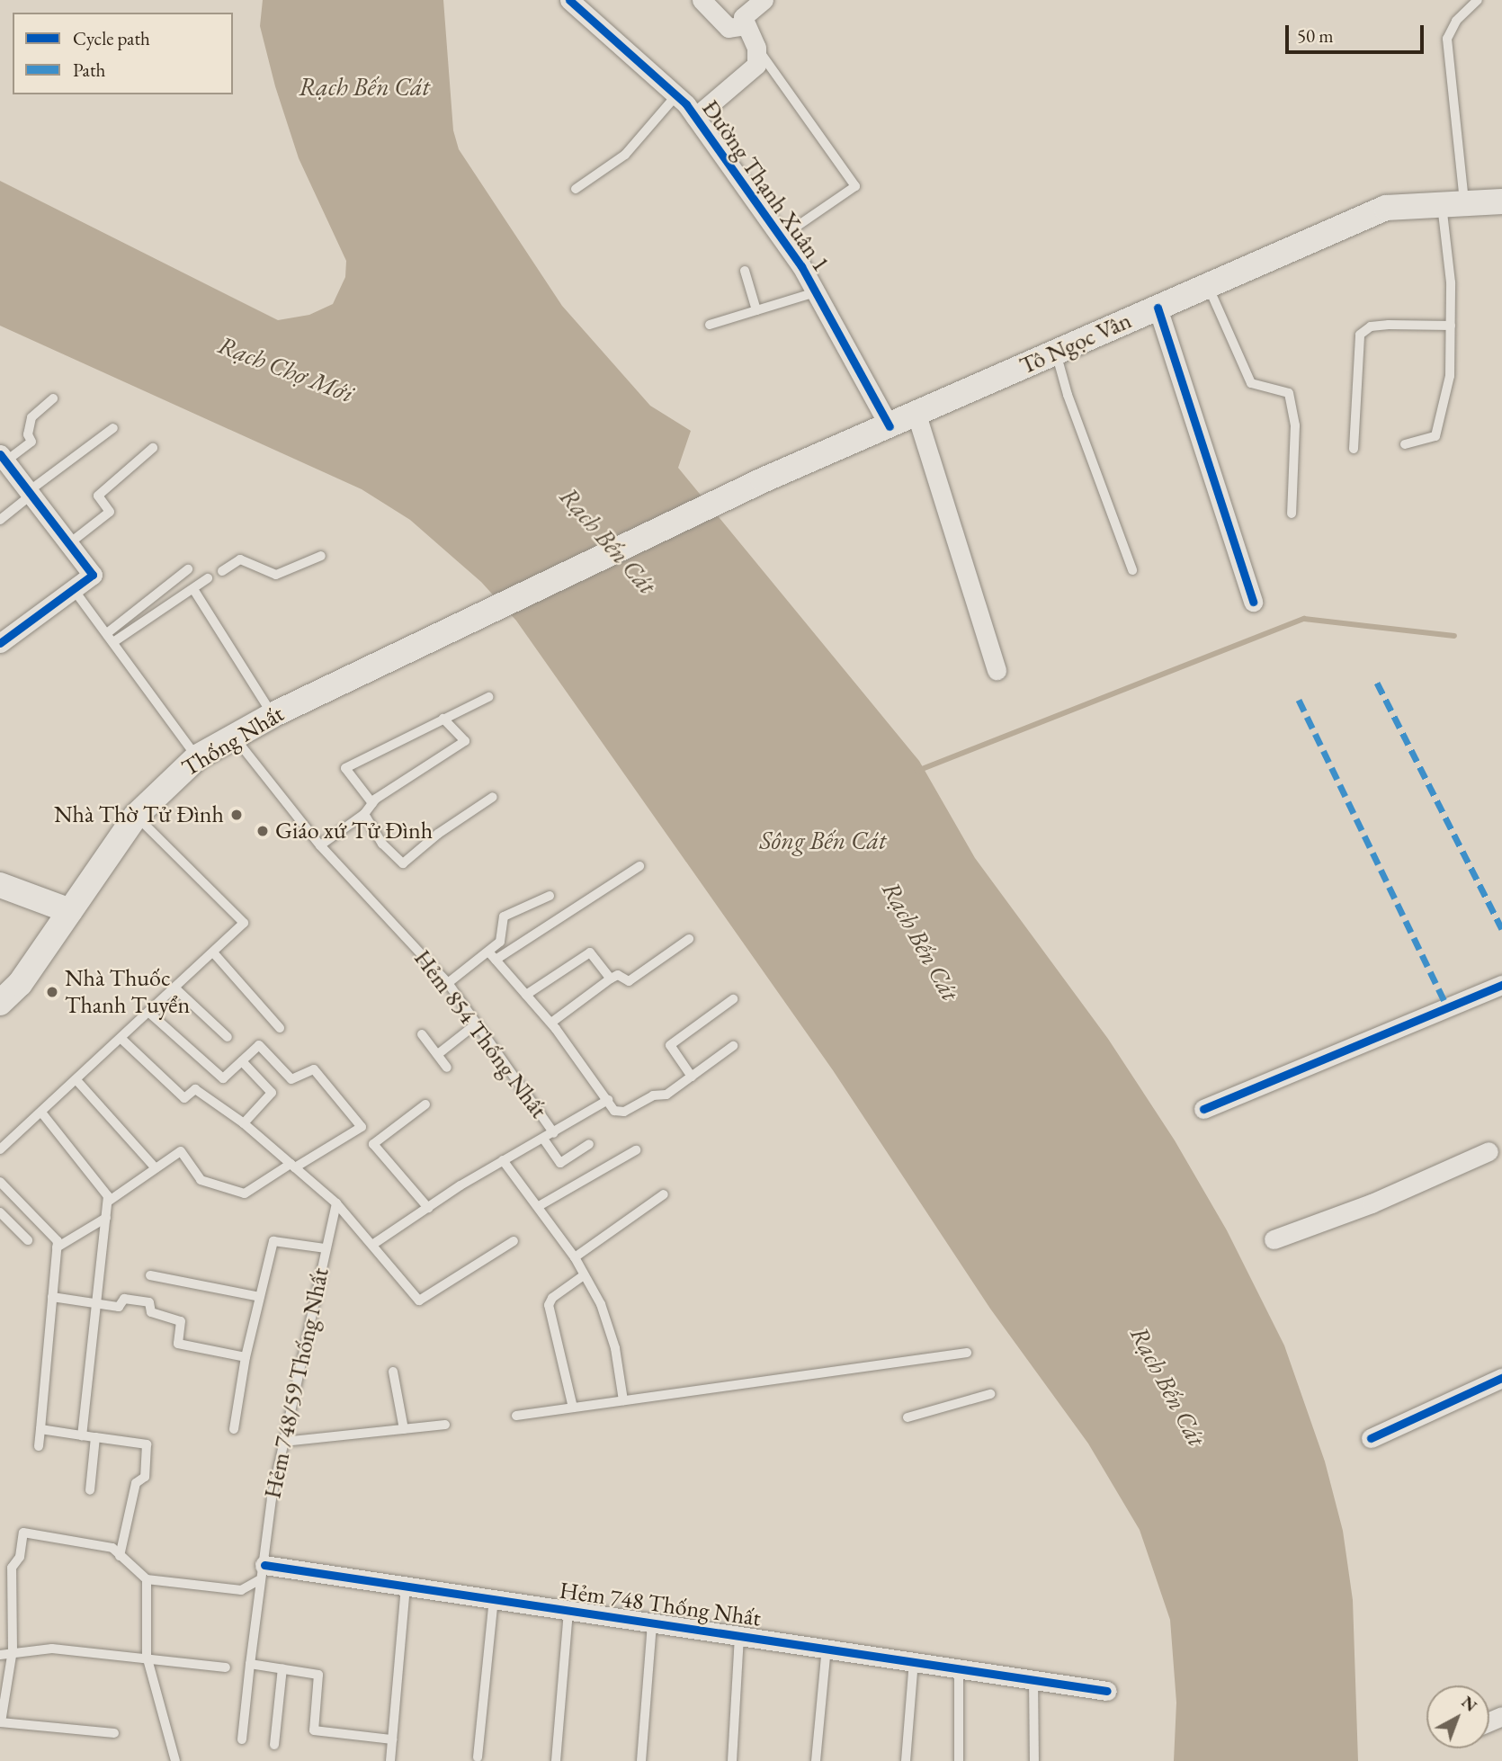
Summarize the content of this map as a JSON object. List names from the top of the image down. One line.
{"streets":{"main road":["Tô Ngọc Vân","Thống Nhất"],"street":["Đường Thạnh Xuân 1","Hẻm 748 Thống Nhất"],"lane":["Hẻm 854 Thống Nhất","Hẻm 748/59 Thống Nhất"]},"crossings":[["Đường Thạnh Xuân 1","Tô Ngọc Vân"],["Tô Ngọc Vân","Thống Nhất"],["Thống Nhất","Hẻm 854 Thống Nhất"],["Hẻm 748/59 Thống Nhất","Hẻm 748 Thống Nhất"]],"water":["Rạch Bến Cát","Rạch Chợ Mới","Sông Bến Cát"],"places":["Nhà Thờ Tử Đình","Giáo xứ Tử Đình","Nhà Thuốc Thanh Tuyển"],"legend":["Cycle path","Path"],"scale_bar":"50 m","north":"top right"}
